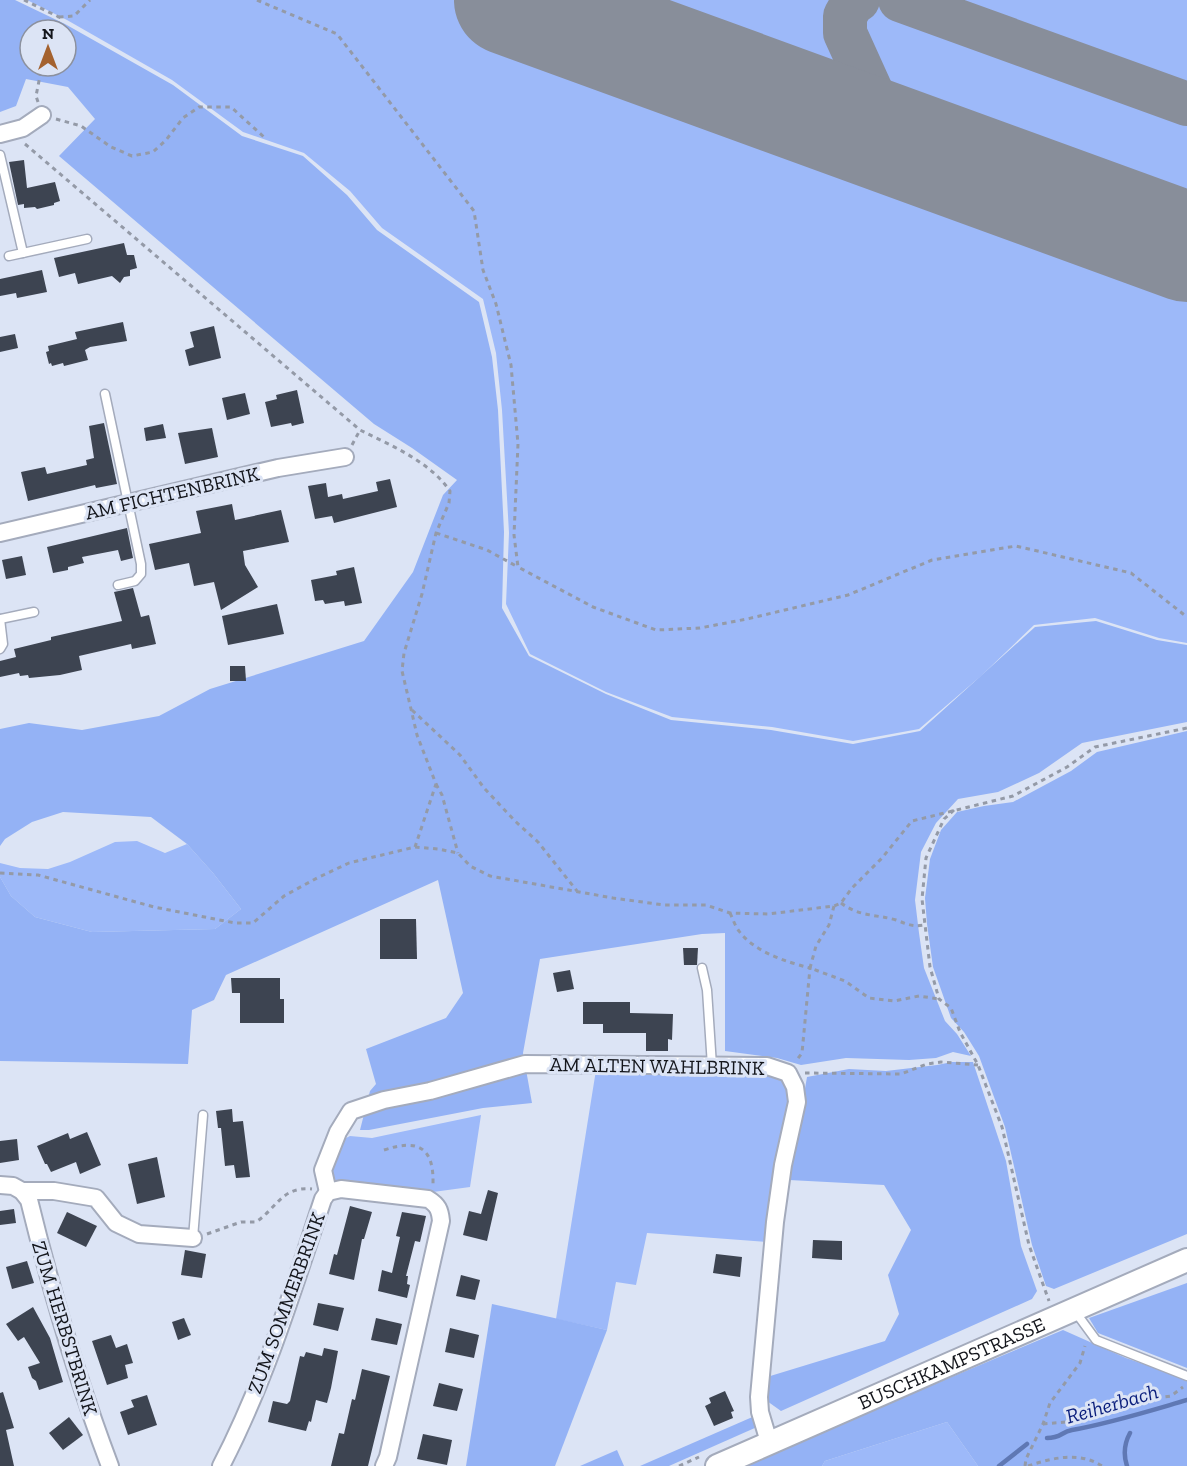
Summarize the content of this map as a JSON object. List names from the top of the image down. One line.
{"streets":{"main road":["BUSCHKAMPSTRASSE"],"street":["AM FICHTENBRINK","AM ALTEN WAHLBRINK","ZUM SOMMERBRINK","ZUM HERBSTBRINK"]},"crossings":[["AM ALTEN WAHLBRINK","ZUM SOMMERBRINK"],["AM ALTEN WAHLBRINK","BUSCHKAMPSTRASSE"]],"water":["Reiherbach"],"north":"top"}
